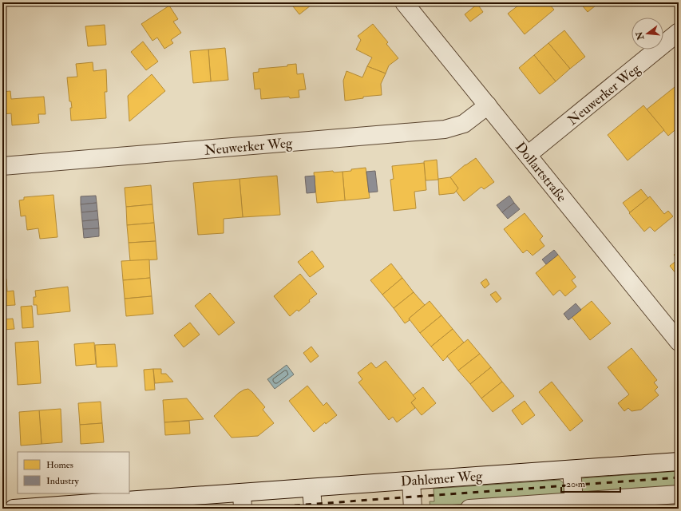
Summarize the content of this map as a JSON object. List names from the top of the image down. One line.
{"streets":{"street":["Neuwerker Weg","Dollartstraße","Dahlemer Weg"]},"crossings":[["Neuwerker Weg","Dollartstraße"]],"legend":["Homes","Industry"],"scale_bar":"20 m","north":"left"}
